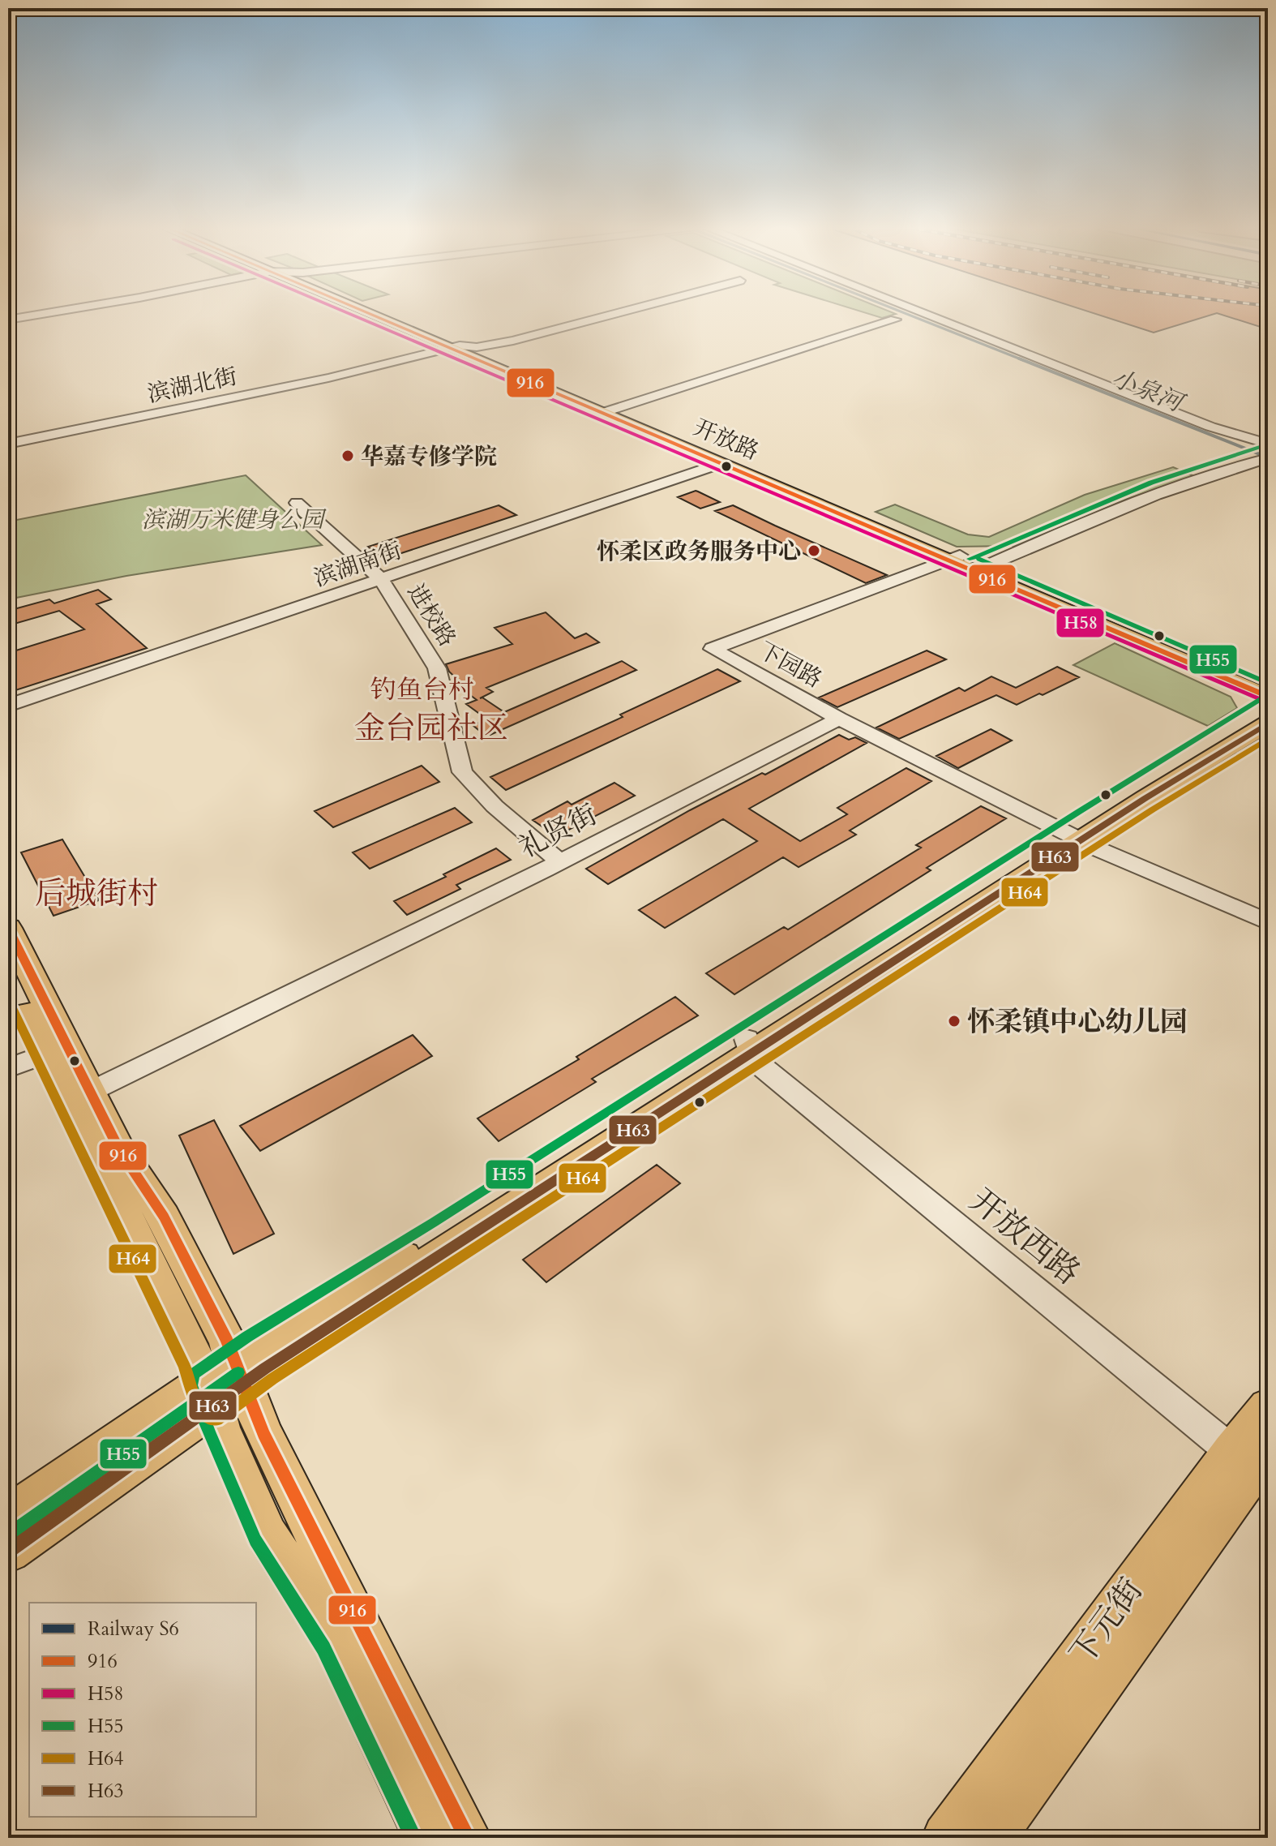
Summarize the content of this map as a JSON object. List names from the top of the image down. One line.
{"streets":{"main road":["开放路","下元街"],"street":["滨湖北街","滨湖南街","进校路","下园路","礼贤街","开放西路"]},"crossings":[["滨湖北街","开放路"],["开放路","滨湖南街"],["开放路","下园路"],["滨湖南街","进校路"],["进校路","礼贤街"],["下园路","礼贤街"],["开放西路","下元街"]],"districts":["钓鱼台村","金台园社区","后城街村"],"water":["小泉河"],"parks":["滨湖万米健身公园"],"places":["华嘉专修学院","怀柔区政务服务中心","怀柔镇中心幼儿园"],"lines":["transit line 916","transit line H58","transit line H55","transit line H63","transit line H64"],"legend":["Railway S6","916","H58","H55","H64","H63"]}
